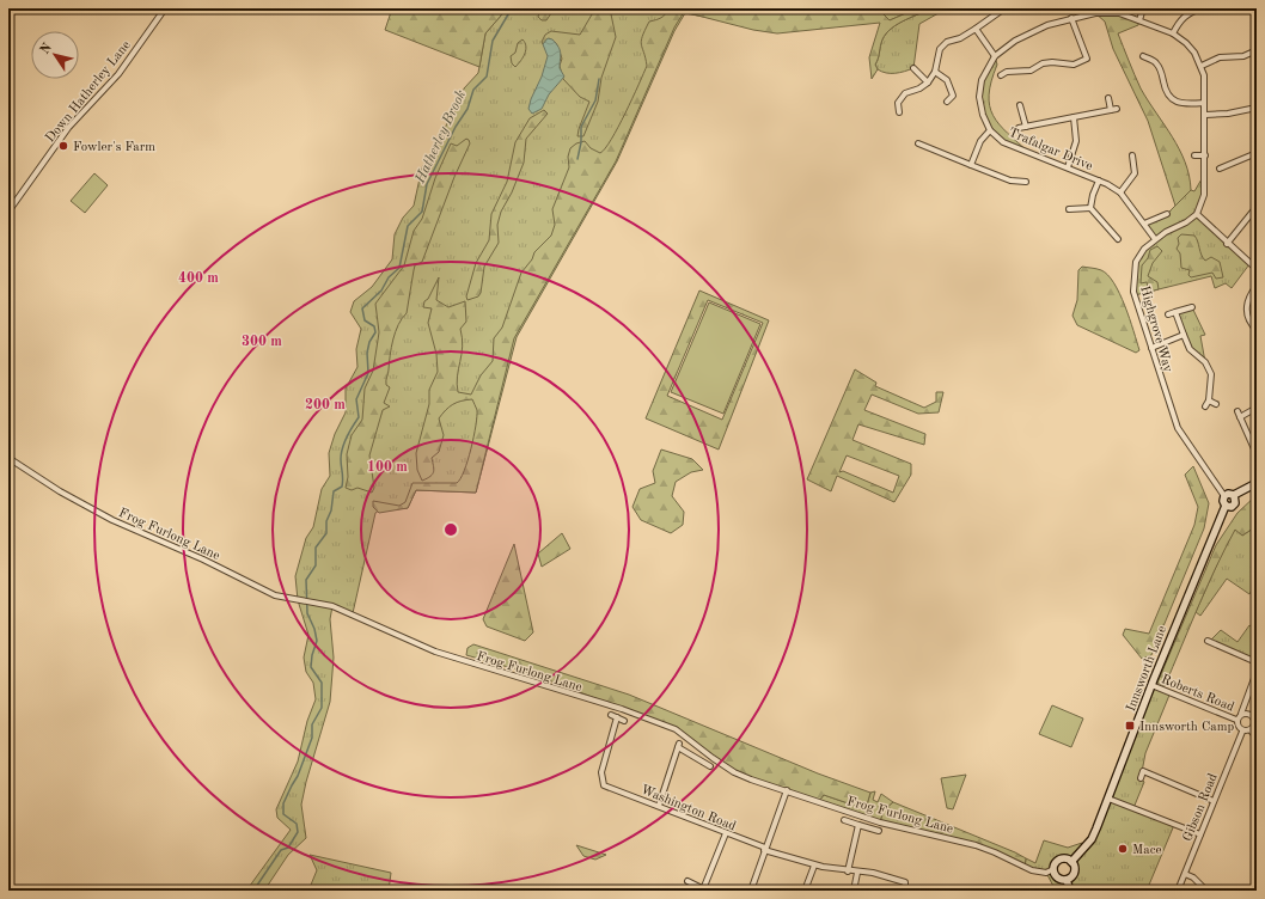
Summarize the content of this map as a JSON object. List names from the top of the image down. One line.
{"streets":{"street":["Down Hatherley Lane","Trafalgar Drive","Highgrove Way","Frog Furlong Lane","Innsworth Lane","Roberts Road","Washington Road","Gibson Road"]},"crossings":[["Trafalgar Drive","Highgrove Way"],["Highgrove Way","Innsworth Lane"],["Frog Furlong Lane","Innsworth Lane"],["Innsworth Lane","Roberts Road"],["Roberts Road","Gibson Road"]],"water":["Hatherley Brook"],"places":{"other":["Fowler's Farm","Mace"],"transit":["Innsworth Camp"]},"north":"top left","rings":["400 m","300 m","200 m","100 m"]}
